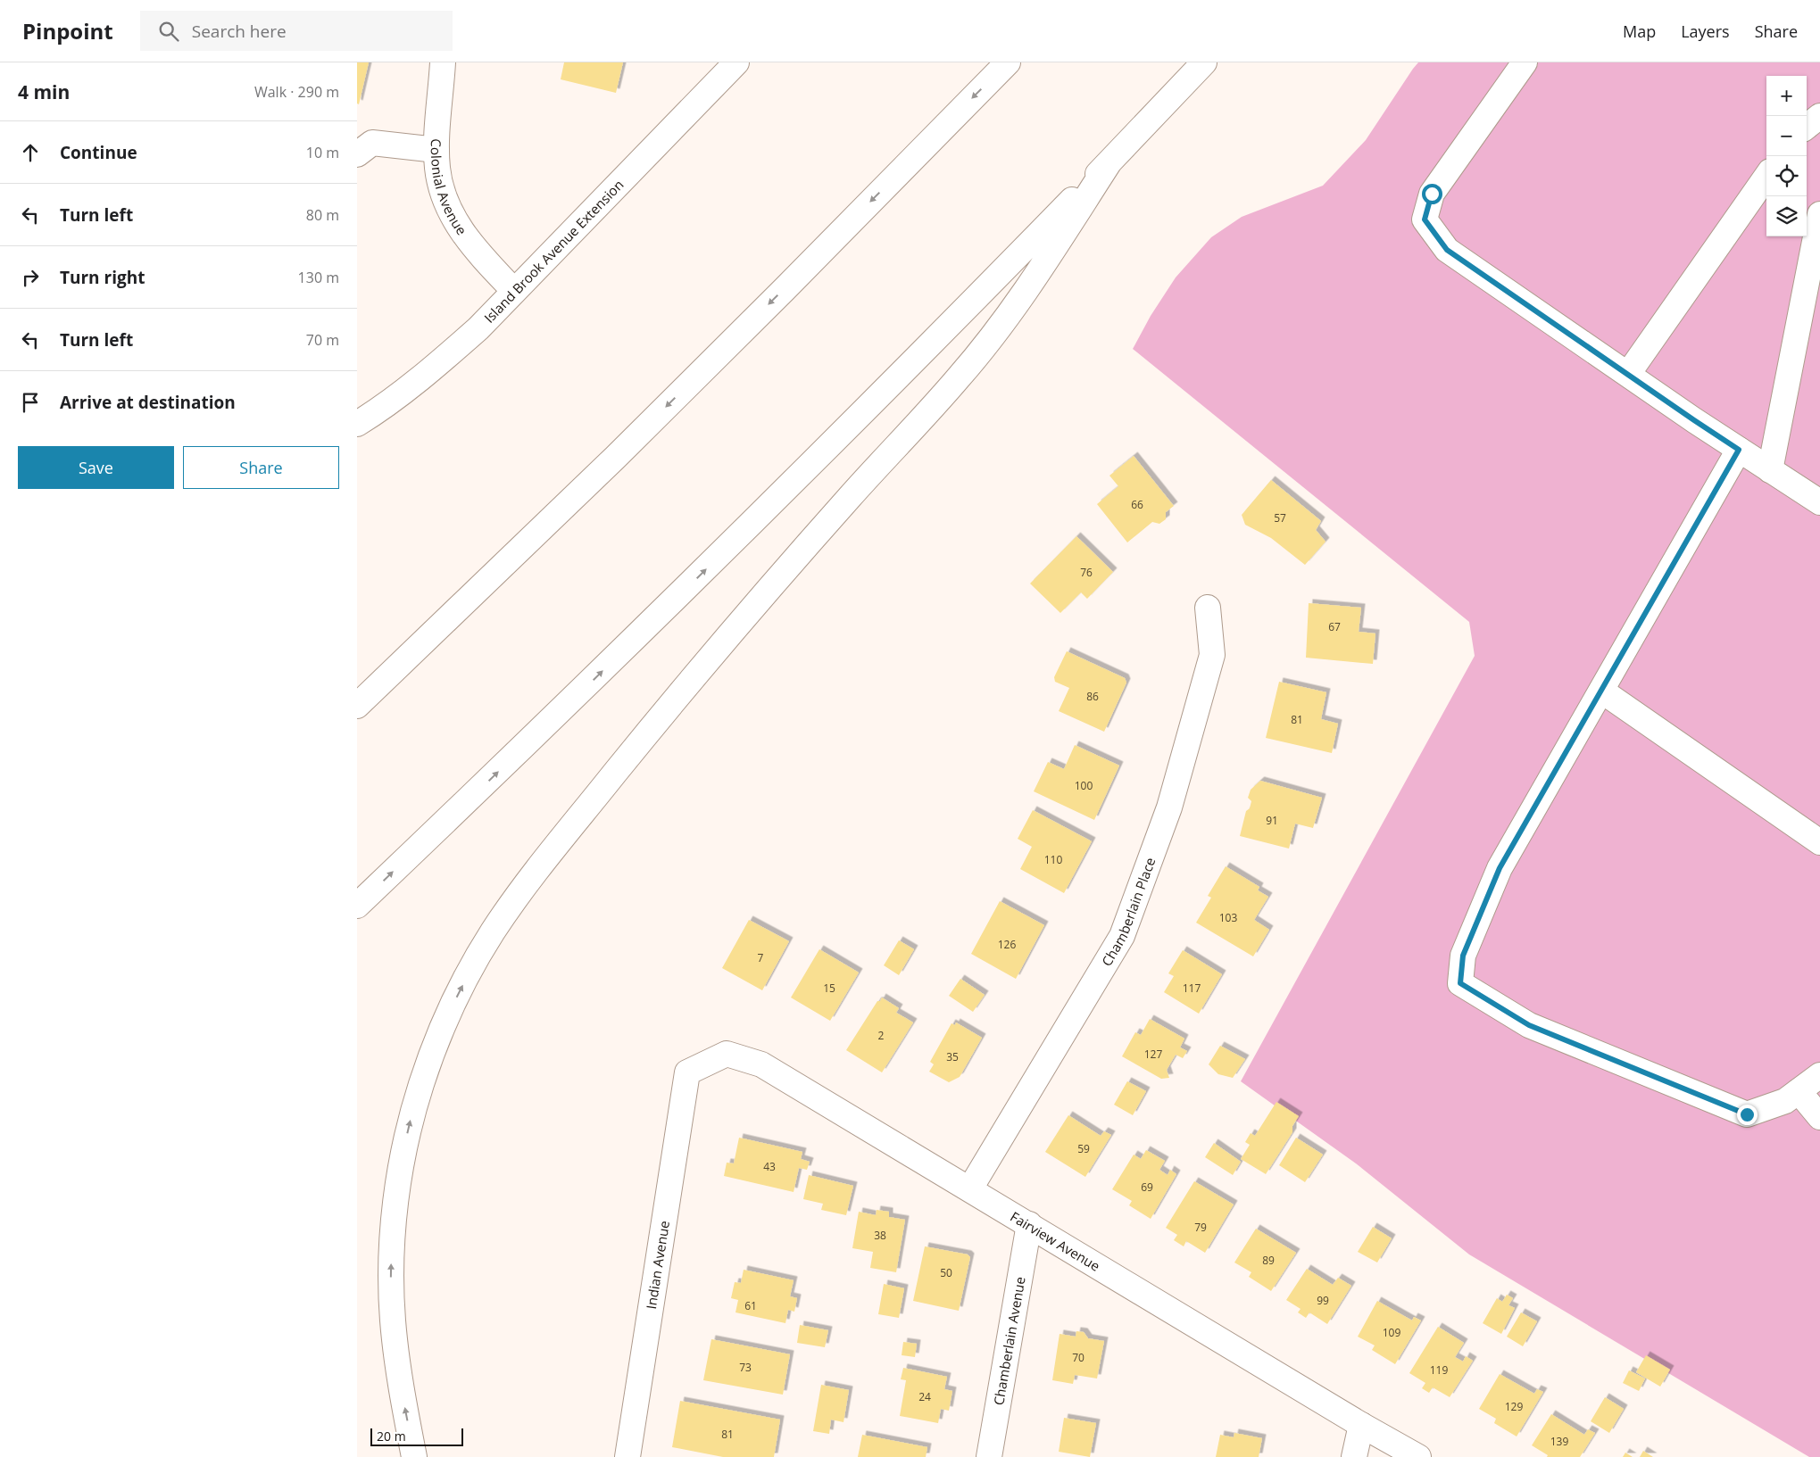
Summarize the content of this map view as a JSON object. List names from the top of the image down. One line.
{"streets":{"main road":["Colonial Avenue","Island Brook Avenue Extension","Chamberlain Place","Fairview Avenue","Indian Avenue","Chamberlain Avenue"]},"crossings":[["Colonial Avenue","Island Brook Avenue Extension"],["Chamberlain Place","Fairview Avenue"],["Fairview Avenue","Indian Avenue"],["Fairview Avenue","Chamberlain Avenue"]],"house_numbers":["66","57","76","67","86","81","100","91","110","103","126","7","15","117","2","127","35","59","43","69","79","38","89","50","99","61","109","70","73","119","24","129","81","139"],"scale_bar":"20 m","page":{"header":"Pinpoint","search":"Search here","nav":["Map","Layers","Share"],"heading":["4 min","Walk · 290 m"],"map_buttons":["+","−"],"list":[["Continue","10 m"],["Turn left","80 m"],["Turn right","130 m"],["Turn left","70 m"],"Arrive at destination"],"buttons":["Save","Share"],"scale":"20 m"}}
